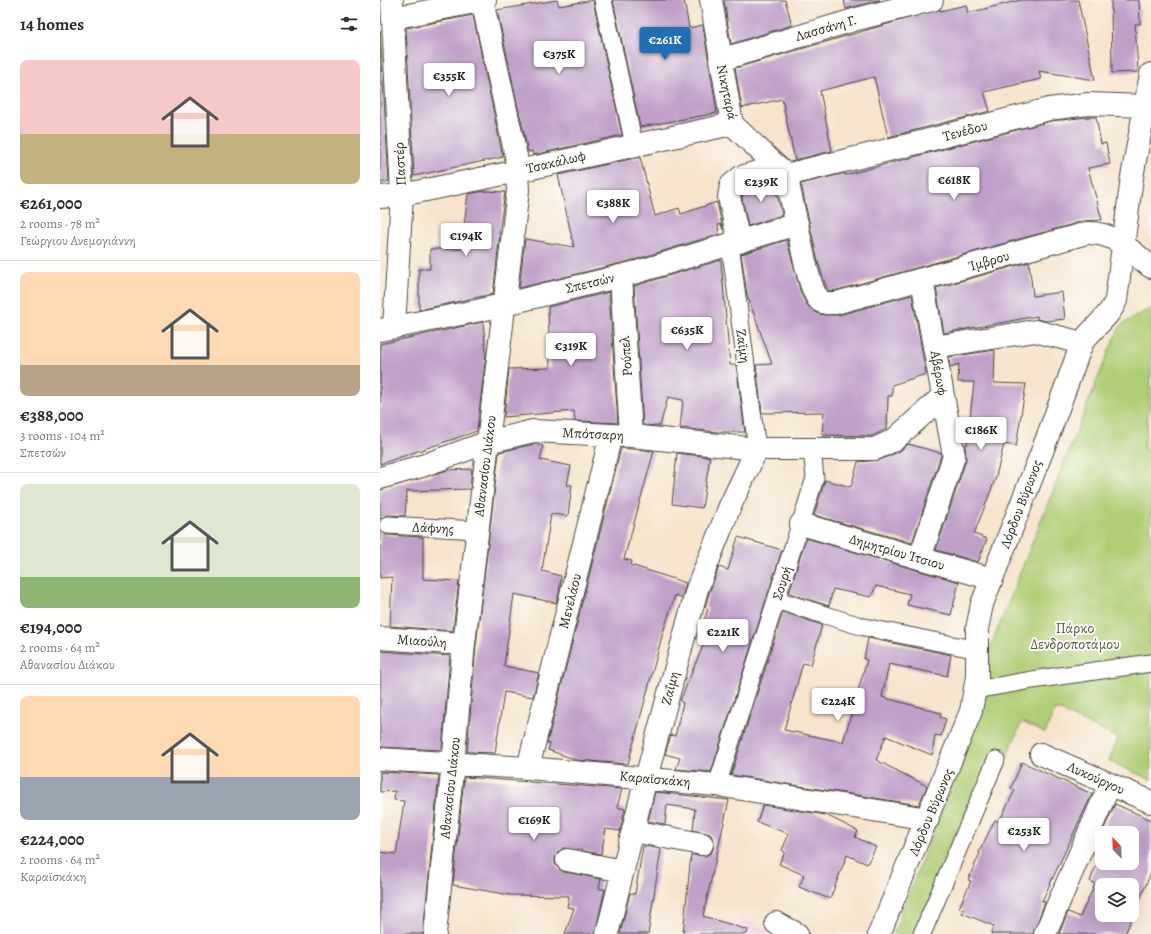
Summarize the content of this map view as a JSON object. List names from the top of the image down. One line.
{"streets":{"street":["Λασσάνη Γ.","Νικηταρά","Τενέδου","Τσακάλωφ","Παστέρ","Ίμβρου","Σπετσών","Ζαϊμη","Ρούπελ","Αβέρωφ","Μπότσαρη","Αθανασίου Διάκου","Λόρδου Βύρωνος","Δάφνης","Δημητρίου Ίτσιου","Σουρή","Μενελάου","Μιαούλη","Ζαΐμη","Λυκούργου","Καραϊσκάκη"]},"crossings":[["Λασσάνη Γ.","Νικηταρά"],["Νικηταρά","Τενέδου"],["Νικηταρά","Τσακάλωφ"],["Τενέδου","Σπετσών"],["Τενέδου","Ζαϊμη"],["Τενέδου","Λόρδου Βύρωνος"],["Τσακάλωφ","Παστέρ"],["Τσακάλωφ","Αθανασίου Διάκου"],["Παστέρ","Σπετσών"],["Ίμβρου","Σπετσών"],["Ίμβρου","Αβέρωφ"],["Ίμβρου","Λόρδου Βύρωνος"],["Σπετσών","Ζαϊμη"],["Σπετσών","Ρούπελ"],["Σπετσών","Αθανασίου Διάκου"],["Ζαϊμη","Μπότσαρη"],["Ζαϊμη","Ζαΐμη"],["Ρούπελ","Μπότσαρη"],["Ρούπελ","Μενελάου"],["Αβέρωφ","Μπότσαρη"],["Αβέρωφ","Δημητρίου Ίτσιου"],["Μπότσαρη","Αθανασίου Διάκου"],["Μπότσαρη","Σουρή"],["Μπότσαρη","Μενελάου"],["Μπότσαρη","Ζαΐμη"],["Αθανασίου Διάκου","Δάφνης"],["Αθανασίου Διάκου","Μιαούλη"],["Αθανασίου Διάκου","Καραϊσκάκη"],["Λόρδου Βύρωνος","Δημητρίου Ίτσιου"],["Λόρδου Βύρωνος","Καραϊσκάκη"],["Δημητρίου Ίτσιου","Σουρή"],["Σουρή","Καραϊσκάκη"],["Μενελάου","Καραϊσκάκη"],["Ζαΐμη","Καραϊσκάκη"]],"parks":["Πάρκο Δενδροποτάμου"],"north":"top left","page":{"heading":"14 homes","price":["€261K","€375K","€355K","€618K","€239K","€388K","€194K","€635K","€319K","€186K","€221K","€224K","€169K","€253K"],"list":[{"name":"€261,000","note":"2 rooms · 78 m² · Γεώργιου Ανεμογιάννη"},{"name":"€388,000","note":"3 rooms · 104 m² · Σπετσών"},{"name":"€194,000","note":"2 rooms · 64 m² · Αθανασίου Διάκου"},{"name":"€224,000","note":"2 rooms · 64 m² · Καραϊσκάκη"}]}}
